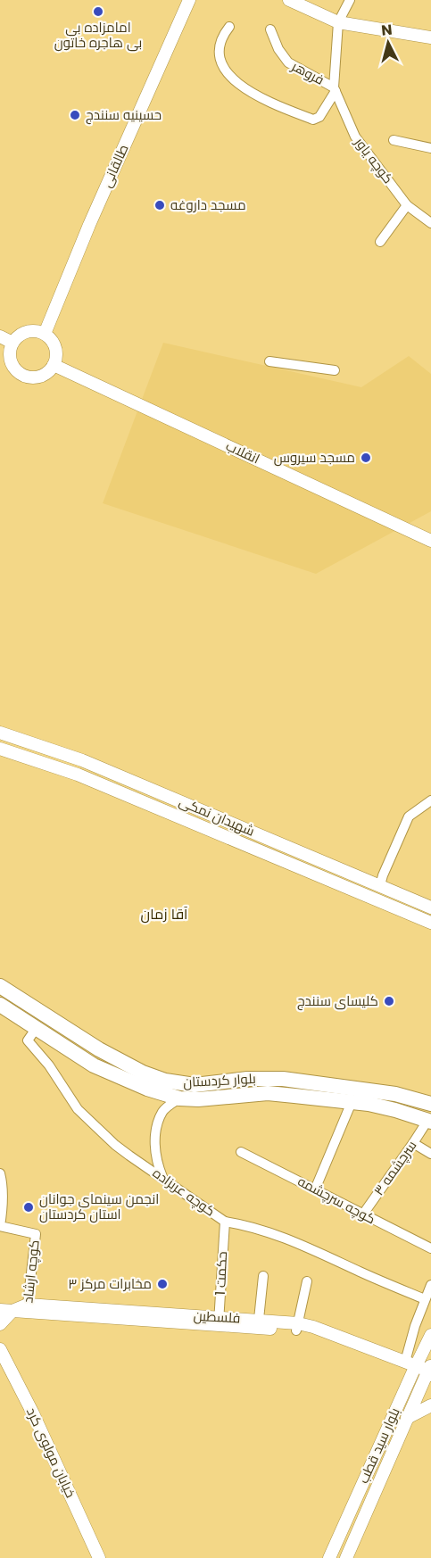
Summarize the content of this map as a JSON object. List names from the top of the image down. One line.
{"streets":{"main road":["طالقانی","انقلاب","شهیدان نمکی","بلوار کردستان","فلسطین","بلوار سید قطب","خیابان مولوی کرد"],"street":["فروهر","کوچه یاور","سرچشمه ۳","کوچه عربزاده","کوچه سرچشمه","کوچه ارشاد","حکمت 1"]},"crossings":[["فروهر","کوچه یاور"],["طالقانی","انقلاب"],["بلوار کردستان","سرچشمه ۳"],["بلوار کردستان","کوچه عربزاده"],["سرچشمه ۳","کوچه سرچشمه"],["کوچه عربزاده","حکمت 1"],["کوچه ارشاد","فلسطین"],["حکمت 1","فلسطین"],["فلسطین","بلوار سید قطب"]],"districts":["آقا زمان"],"places":["امامزاده بی بی هاجره خاتون","حسینیه سنندج","مسجد داروغه","مسجد سیروس","کلیسای سنندج","انجمن سینمای جوانان استان کردستان","مخابرات مرکز ۳"],"north":"top"}
